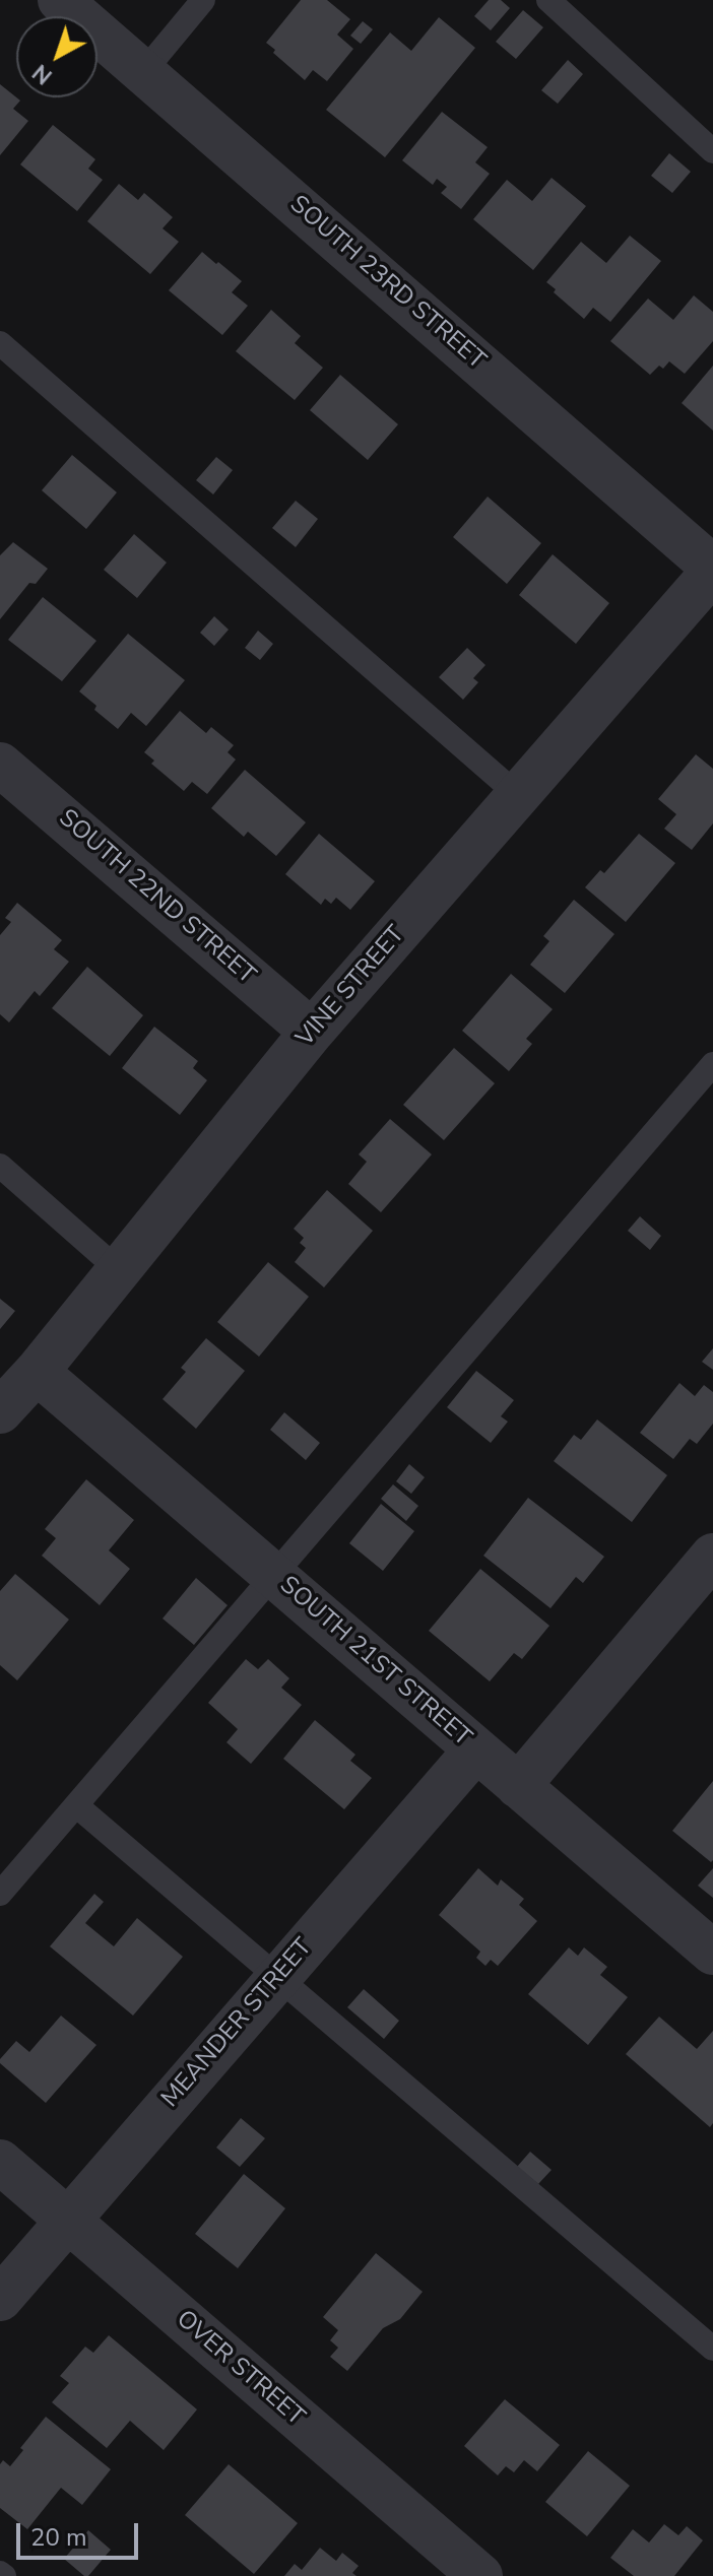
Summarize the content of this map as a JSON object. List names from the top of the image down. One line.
{"streets":{"street":["SOUTH 23RD STREET","SOUTH 22ND STREET","VINE STREET","SOUTH 21ST STREET","MEANDER STREET","OVER STREET"]},"crossings":[["SOUTH 23RD STREET","VINE STREET"],["SOUTH 22ND STREET","VINE STREET"],["VINE STREET","SOUTH 21ST STREET"],["SOUTH 21ST STREET","MEANDER STREET"],["MEANDER STREET","OVER STREET"]],"scale_bar":"20 m","north":"bottom left"}
